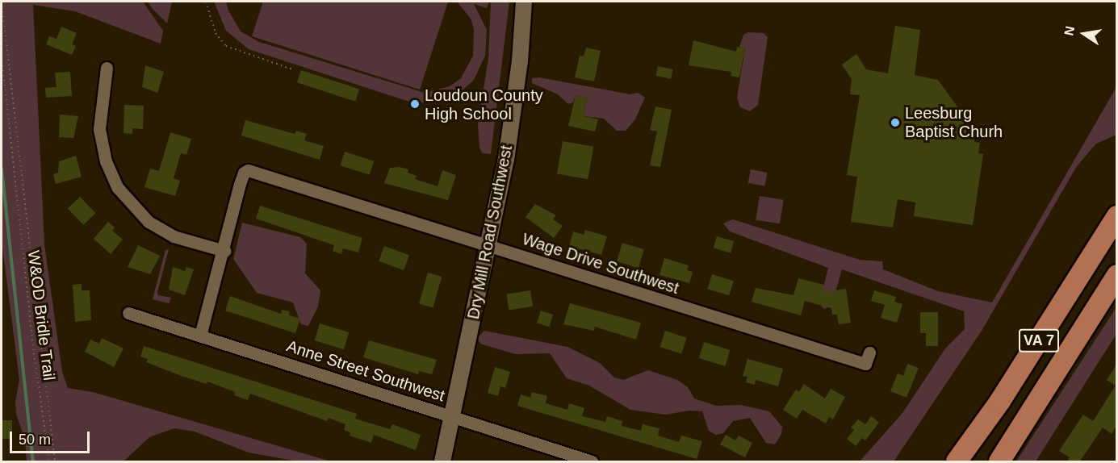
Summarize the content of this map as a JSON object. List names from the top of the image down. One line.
{"streets":{"highway":["VA 7"],"street":["Dry Mill Road Southwest","Wage Drive Southwest","Anne Street Southwest"],"path":["W&OD Bridle Trail"]},"crossings":[["Dry Mill Road Southwest","Wage Drive Southwest"],["Dry Mill Road Southwest","Anne Street Southwest"]],"places":["Loudoun County High School","Leesburg Baptist Churh"],"scale_bar":"50 m","north":"left"}
